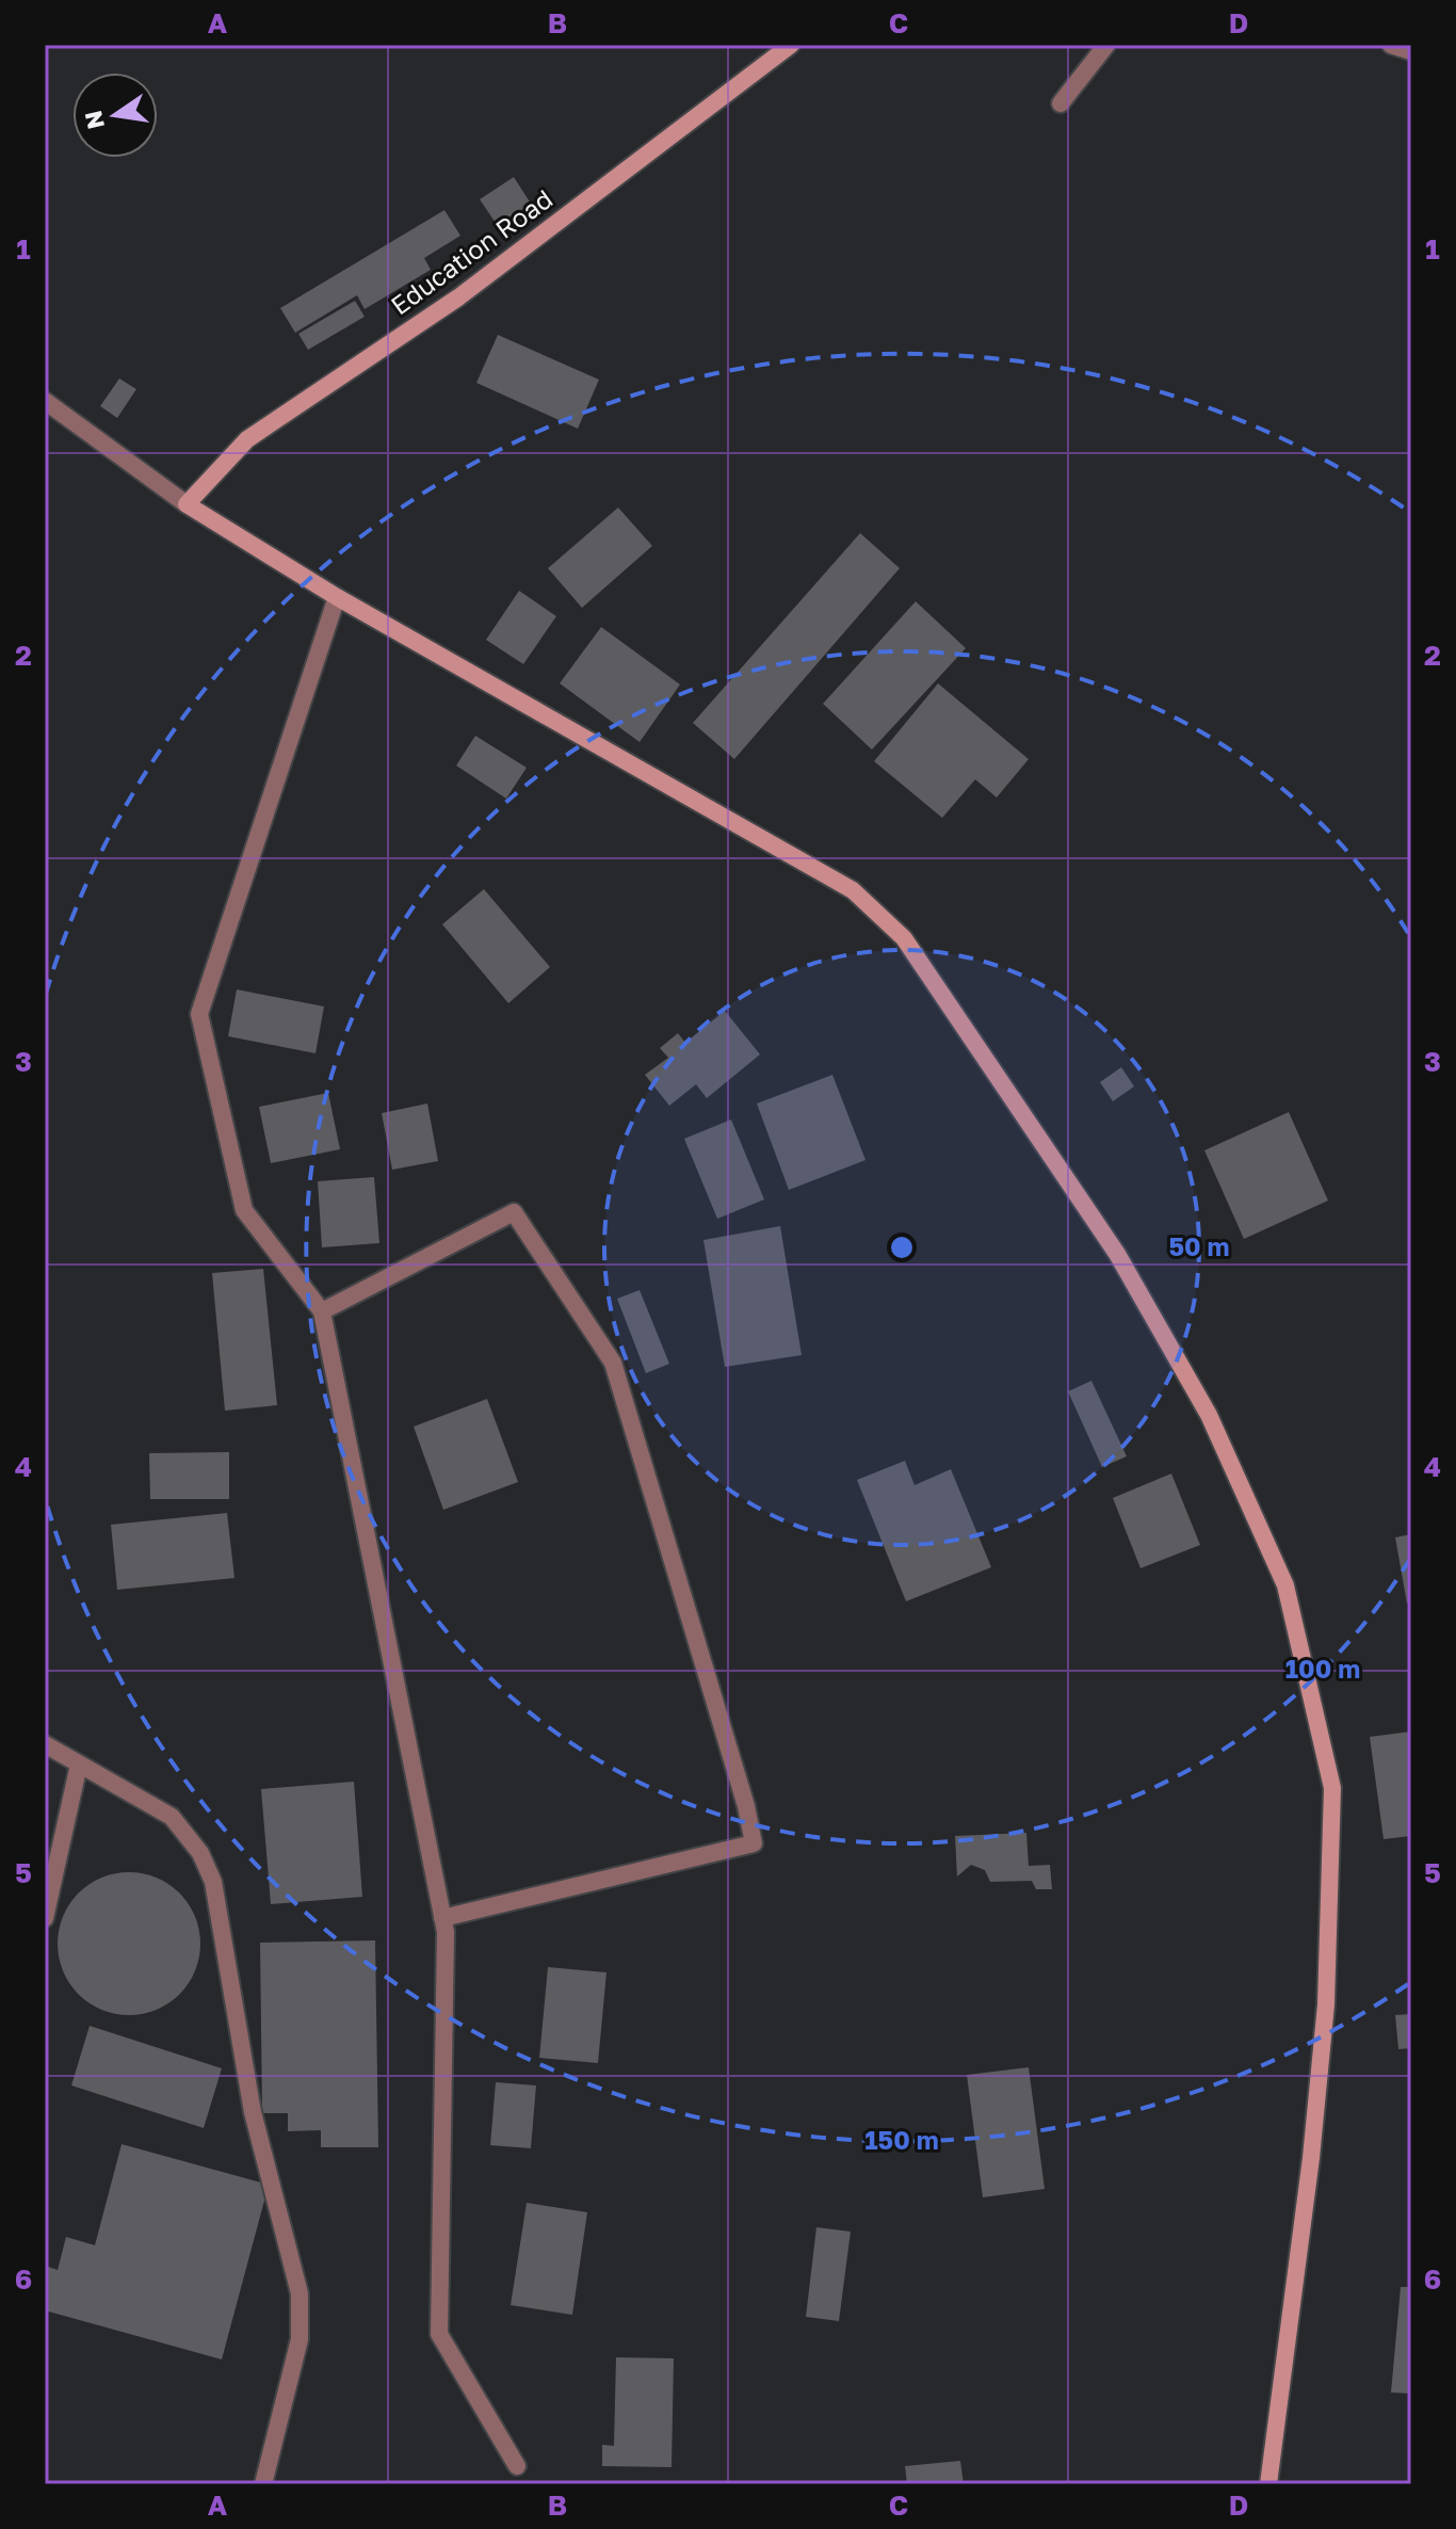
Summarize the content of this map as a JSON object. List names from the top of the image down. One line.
{"streets":{"street":["Education Road"]},"north":"left","grid":{"columns":["A","B","C","D"],"rows":["1","2","3","4","5","6"]},"rings":["50 m","100 m","150 m"]}
